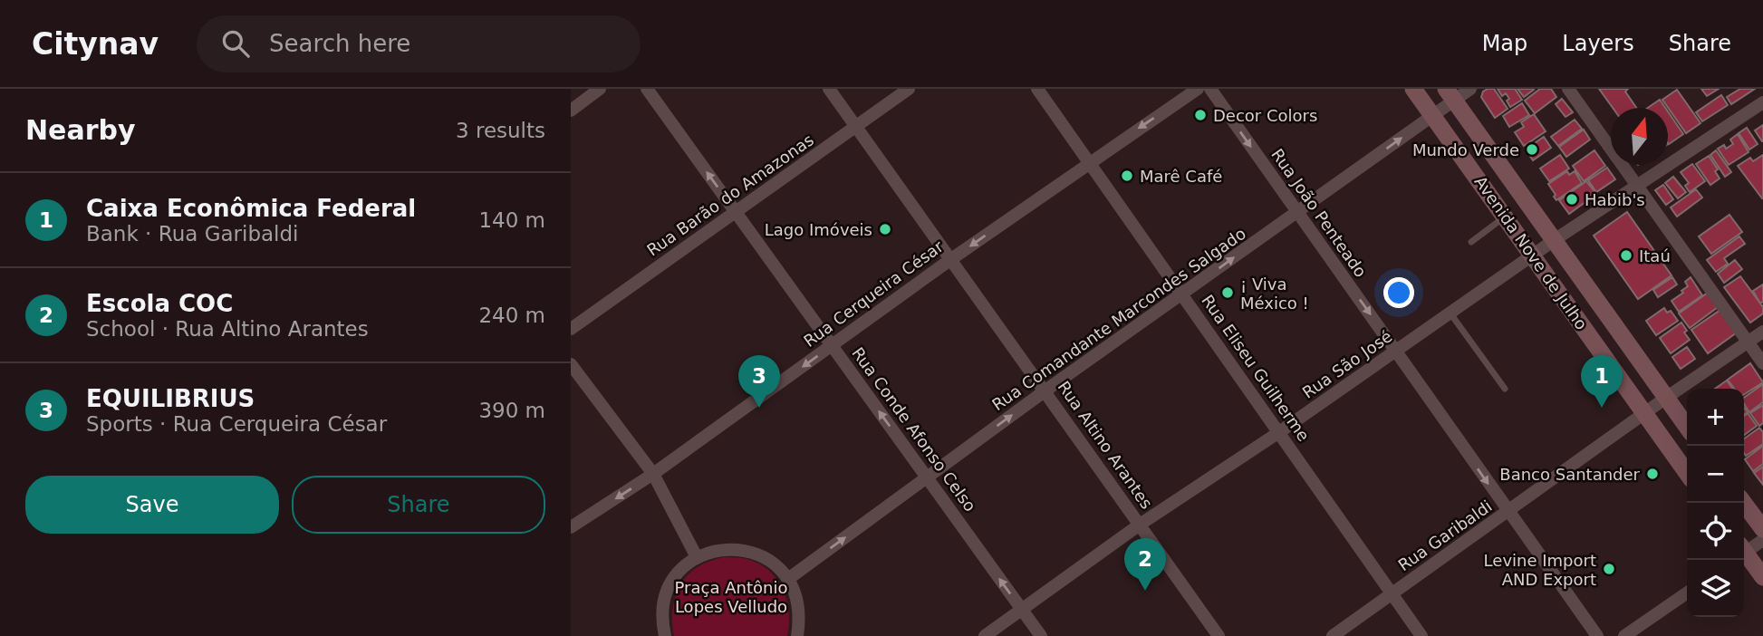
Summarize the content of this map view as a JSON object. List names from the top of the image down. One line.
{"streets":{"main road":["Avenida Nove de Julho"],"street":["Rua Barão do Amazonas","Rua João Penteado","Rua Cerqueira César","Rua Comandante Marcondes Salgado","Rua São José","Rua Eliseu Guilherme","Rua Conde Afonso Celso","Rua Altino Arantes","Rua Garibaldi"]},"crossings":[["Rua Barão do Amazonas","Rua Conde Afonso Celso"],["Rua Barão do Amazonas","Rua Altino Arantes"],["Rua João Penteado","Rua Comandante Marcondes Salgado"],["Rua João Penteado","Rua São José"],["Rua João Penteado","Rua Garibaldi"],["Avenida Nove de Julho","Rua Comandante Marcondes Salgado"],["Avenida Nove de Julho","Rua São José"],["Avenida Nove de Julho","Rua Garibaldi"],["Rua Cerqueira César","Rua Eliseu Guilherme"],["Rua Cerqueira César","Rua Conde Afonso Celso"],["Rua Cerqueira César","Rua Altino Arantes"],["Rua Comandante Marcondes Salgado","Rua Eliseu Guilherme"],["Rua Comandante Marcondes Salgado","Rua Conde Afonso Celso"],["Rua Comandante Marcondes Salgado","Rua Altino Arantes"],["Rua São José","Rua Eliseu Guilherme"],["Rua São José","Rua Conde Afonso Celso"],["Rua São José","Rua Altino Arantes"],["Rua Eliseu Guilherme","Rua Garibaldi"]],"one_way":["Rua João Penteado","Rua Cerqueira César","Rua Comandante Marcondes Salgado","Rua Conde Afonso Celso"],"parks":["Praça Antônio Lopes Velludo"],"places":["Decor Colors","Mundo Verde","Marê Café","Habib's","Lago Imóveis","Itaú","¡ Viva México !","Banco Santander","Levine Import AND Export"],"north":"top","page":{"header":"Citynav","search":"Search here","nav":["Map","Layers","Share"],"heading":["Nearby","3 results"],"list":[{"mark":"1","name":"Caixa Econômica Federal","note":"Bank · Rua Garibaldi","value":"140 m"},{"mark":"2","name":"Escola COC","note":"School · Rua Altino Arantes","value":"240 m"},{"mark":"3","name":"EQUILIBRIUS","note":"Sports · Rua Cerqueira César","value":"390 m"}],"pins":["1","3","2"],"map_buttons":["+","−"],"buttons":["Save","Share"]}}
